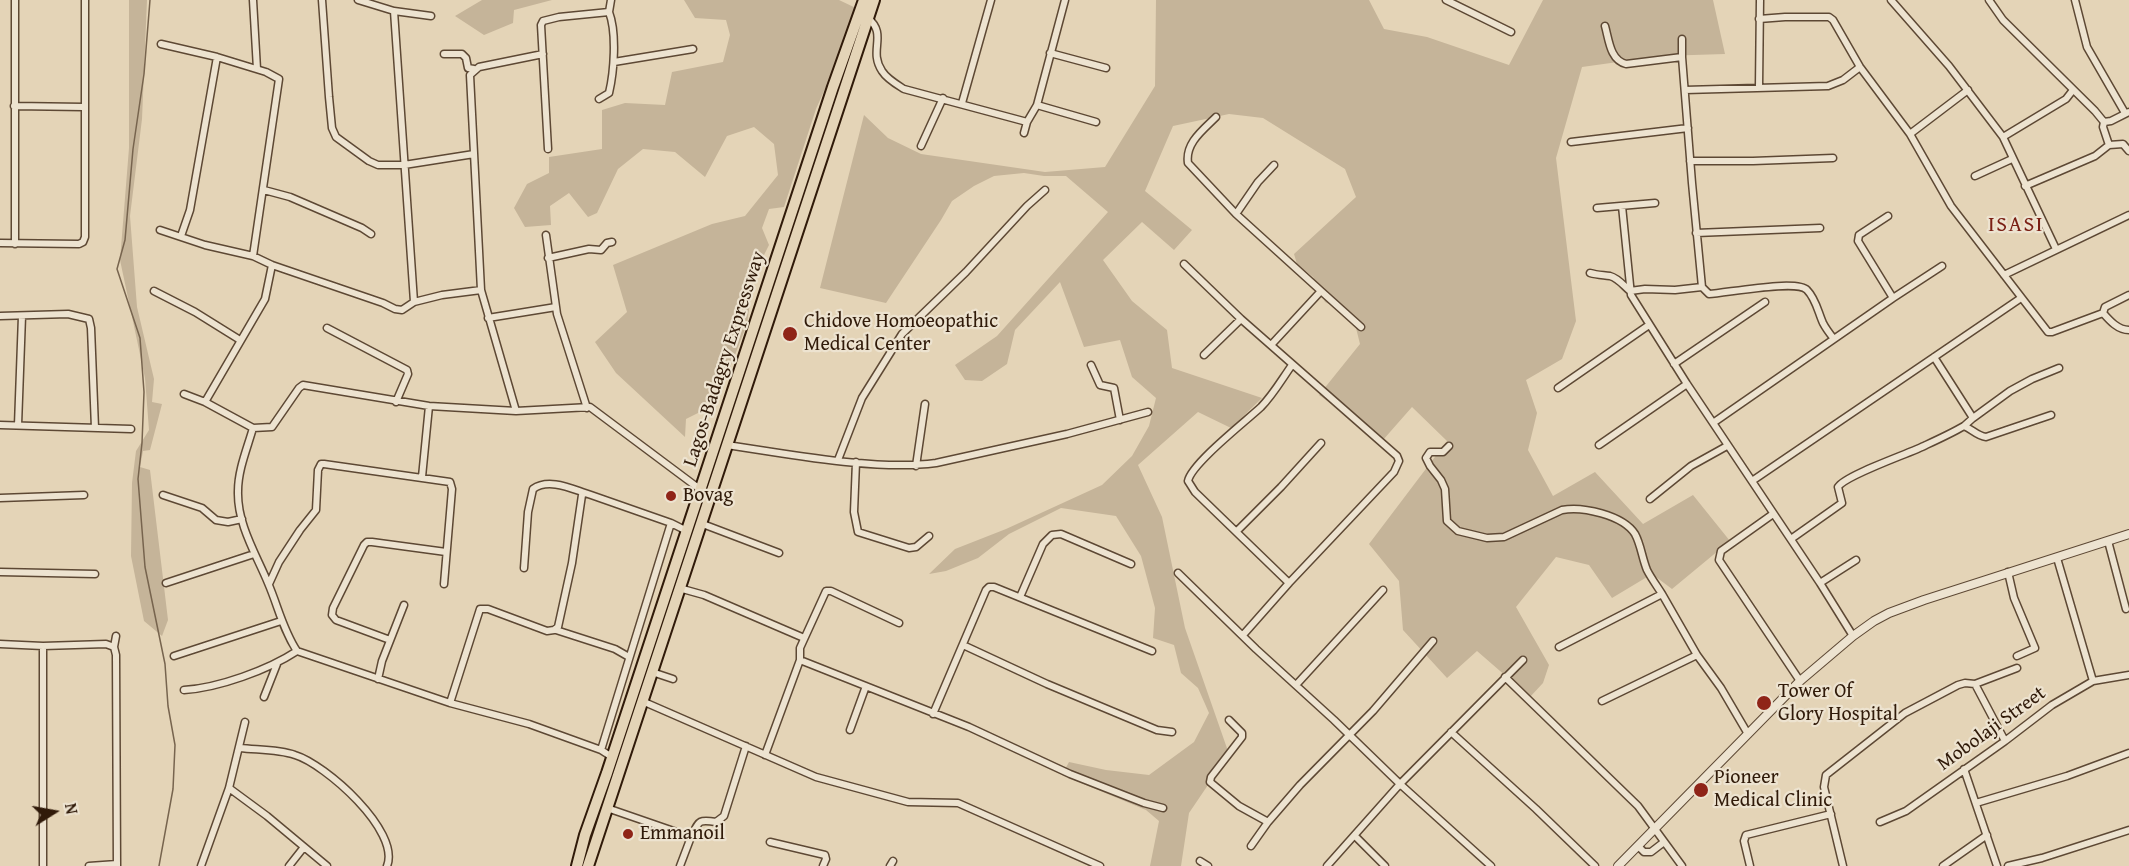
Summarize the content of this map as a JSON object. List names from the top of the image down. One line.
{"streets":{"highway":["Lagos-Badagry Expressway"],"street":["Mobolaji Street"]},"districts":["ISASI"],"places":["Chidove Homoeopathic Medical Center","Bovag","Tower Of Glory Hospital","Pioneer Medical Clinic","Emmanoil"],"north":"right"}
